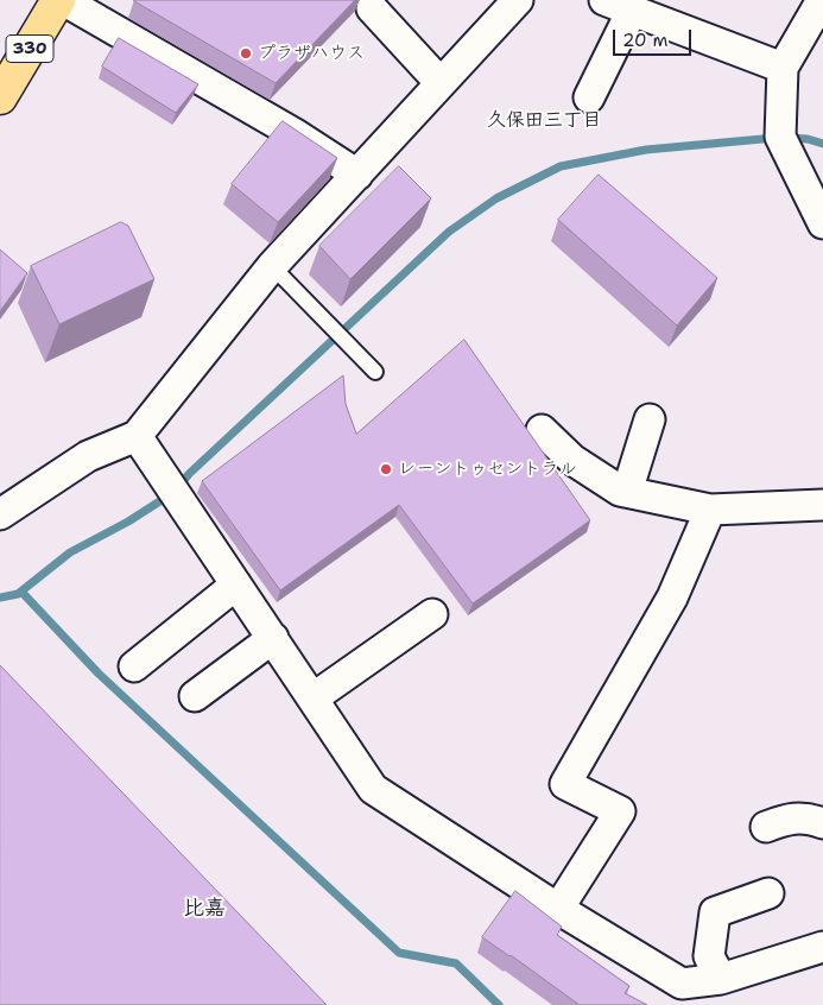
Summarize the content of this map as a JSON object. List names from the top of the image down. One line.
{"streets":{"highway":["330"]},"districts":["久保田三丁目","比嘉"],"places":["プラザハウス","レーントゥセントラル"],"scale_bar":"20 m"}
